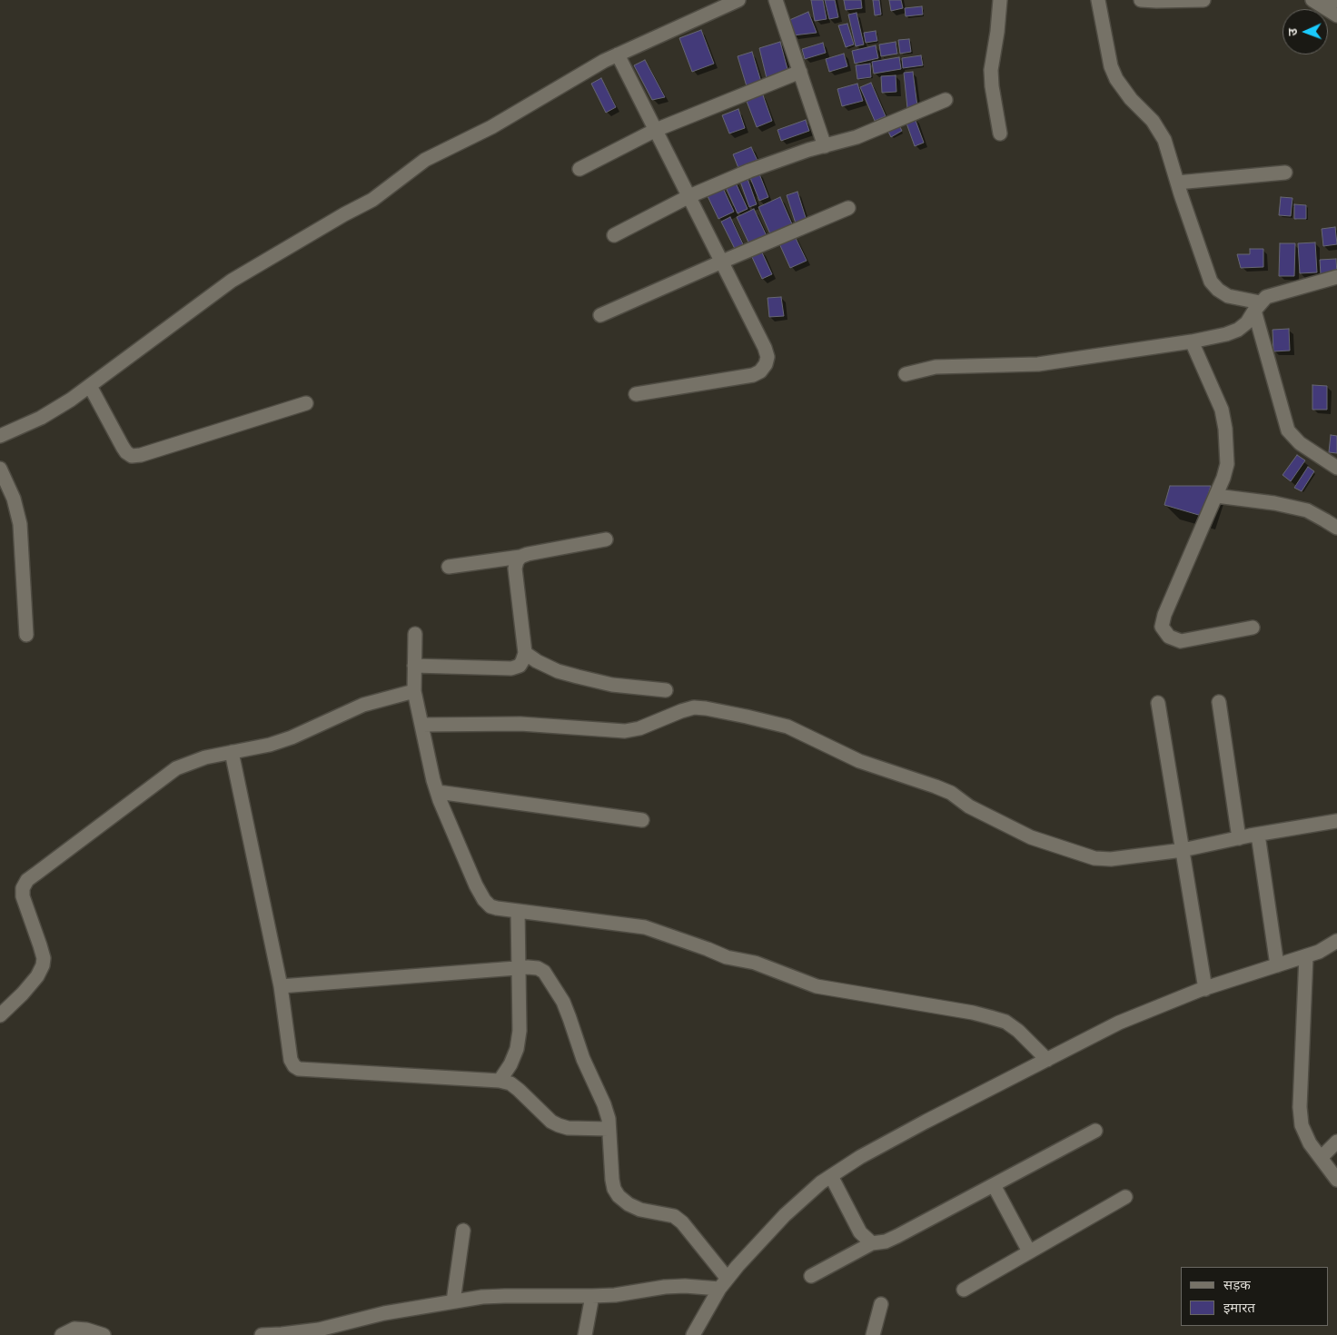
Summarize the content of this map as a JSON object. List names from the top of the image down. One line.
{"legend":["सड़क","इमारत"],"north":"left"}
